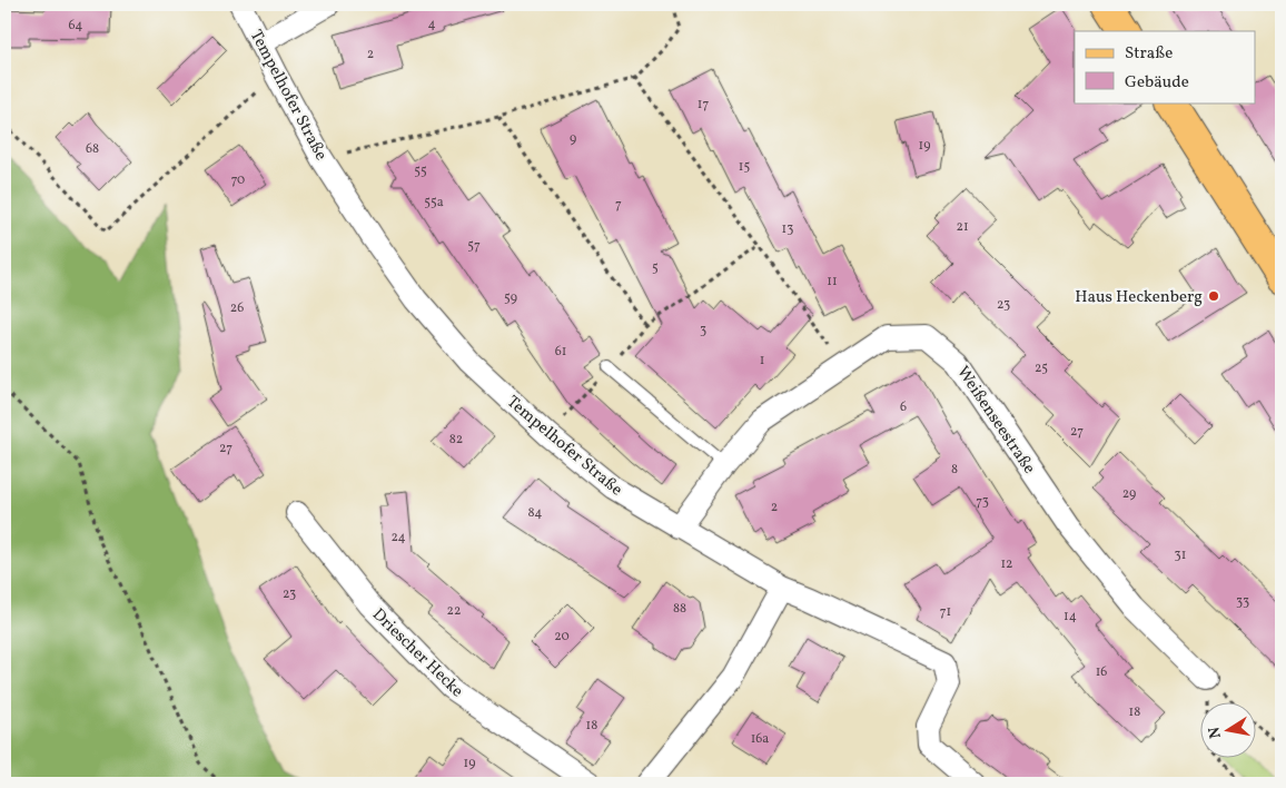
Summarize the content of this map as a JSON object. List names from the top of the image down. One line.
{"streets":{"street":["Tempelhofer Straße","Weißenseestraße","Driescher Hecke"]},"crossings":[["Tempelhofer Straße","Weißenseestraße"]],"places":["Haus Heckenberg"],"house_numbers":["4","64","2","17","9","19","68","15","55","70","55a","7","21","13","57","5","11","59","23","26","3","61","1","25","6","27","82","27","8","29","73","2","84","24","31","12","23","33","88","22","71","14","20","16","18","18","16a","19"],"legend":["Straße","Gebäude"],"north":"left"}
